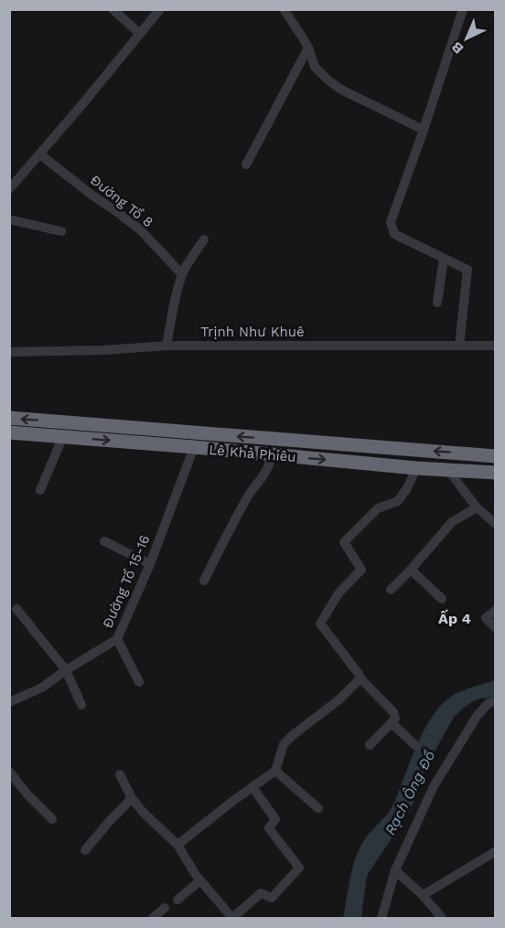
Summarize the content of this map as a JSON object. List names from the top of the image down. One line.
{"streets":{"highway":["Lê Khả Phiêu"],"street":["Đường Tổ 8","Trịnh Như Khuê","Đường Tổ 15-16"]},"crossings":[["Lê Khả Phiêu","Đường Tổ 15-16"]],"districts":["Ấp 4"],"water":["Rạch Ông Đồ"],"north":"bottom left"}
